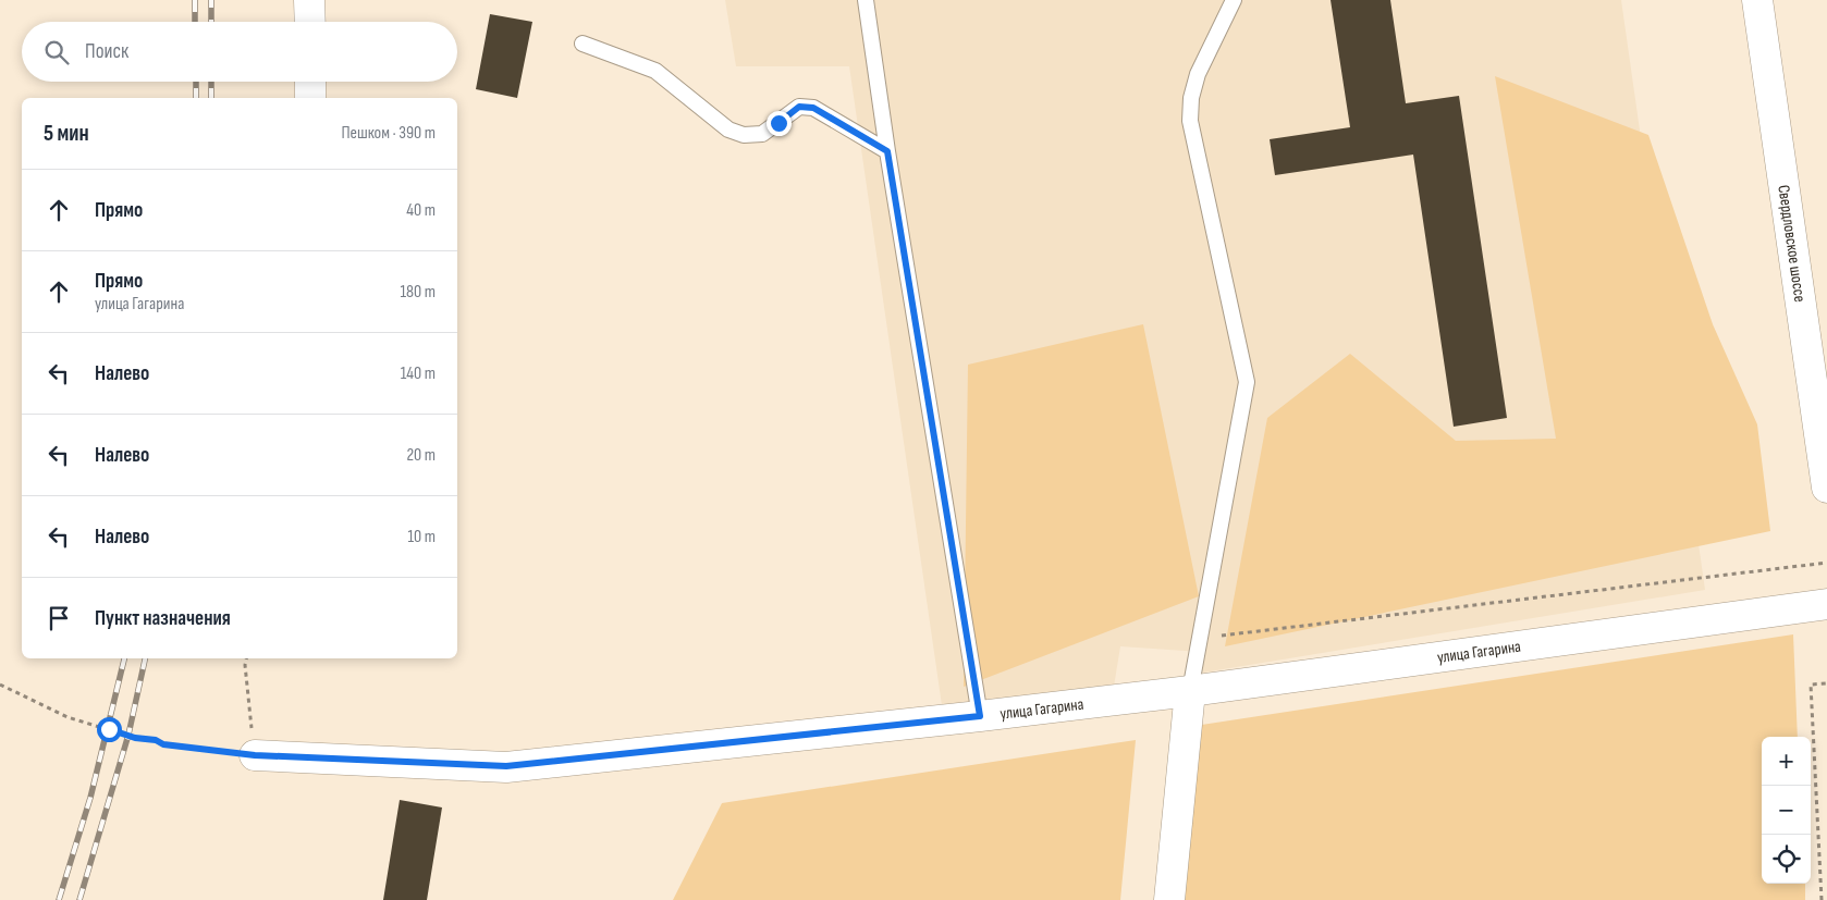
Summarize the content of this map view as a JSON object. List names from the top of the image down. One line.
{"streets":{"street":["Свердловское шоссе","улица Гагарина"]},"page":{"search":"Поиск","heading":["5 мин","Пешком · 390 m"],"list":[["Прямо","40 m"],["Прямо","улица Гагарина","180 m"],["Налево","140 m"],["Налево","20 m"],["Налево","10 m"],"Пункт назначения"],"map_buttons":["+","−"]}}
